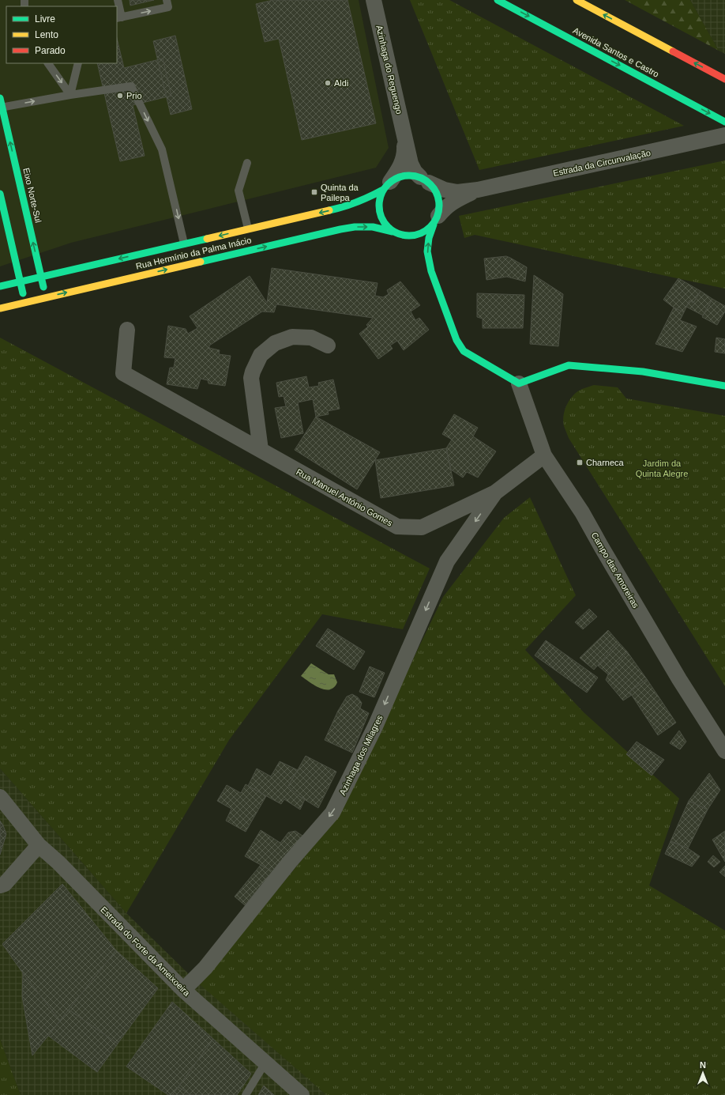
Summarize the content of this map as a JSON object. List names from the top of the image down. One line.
{"streets":{"main road":["Avenida Santos e Castro","Eixo Norte-Sul","Rua Hermínio da Palma Inácio"],"street":["Azinhaga do Reguengo","Estrada da Circunvalação","Rua Manuel António Gomes","Campo das Amoreiras","Azinhaga dos Milagres","Estrada do Forte da Ameixoeira"]},"crossings":[["Azinhaga do Reguengo","Estrada da Circunvalação"],["Azinhaga do Reguengo","Rua Hermínio da Palma Inácio"],["Estrada da Circunvalação","Rua Hermínio da Palma Inácio"],["Eixo Norte-Sul","Rua Hermínio da Palma Inácio"],["Rua Manuel António Gomes","Campo das Amoreiras"],["Rua Manuel António Gomes","Azinhaga dos Milagres"],["Azinhaga dos Milagres","Estrada do Forte da Ameixoeira"]],"one_way":["Azinhaga dos Milagres"],"parks":["Jardim da Quinta Alegre"],"places":{"other":["Aldi","Prio"],"transit":["Quinta da Pailepa","Charneca"]},"legend":["Livre","Lento","Parado"],"north":"top"}
